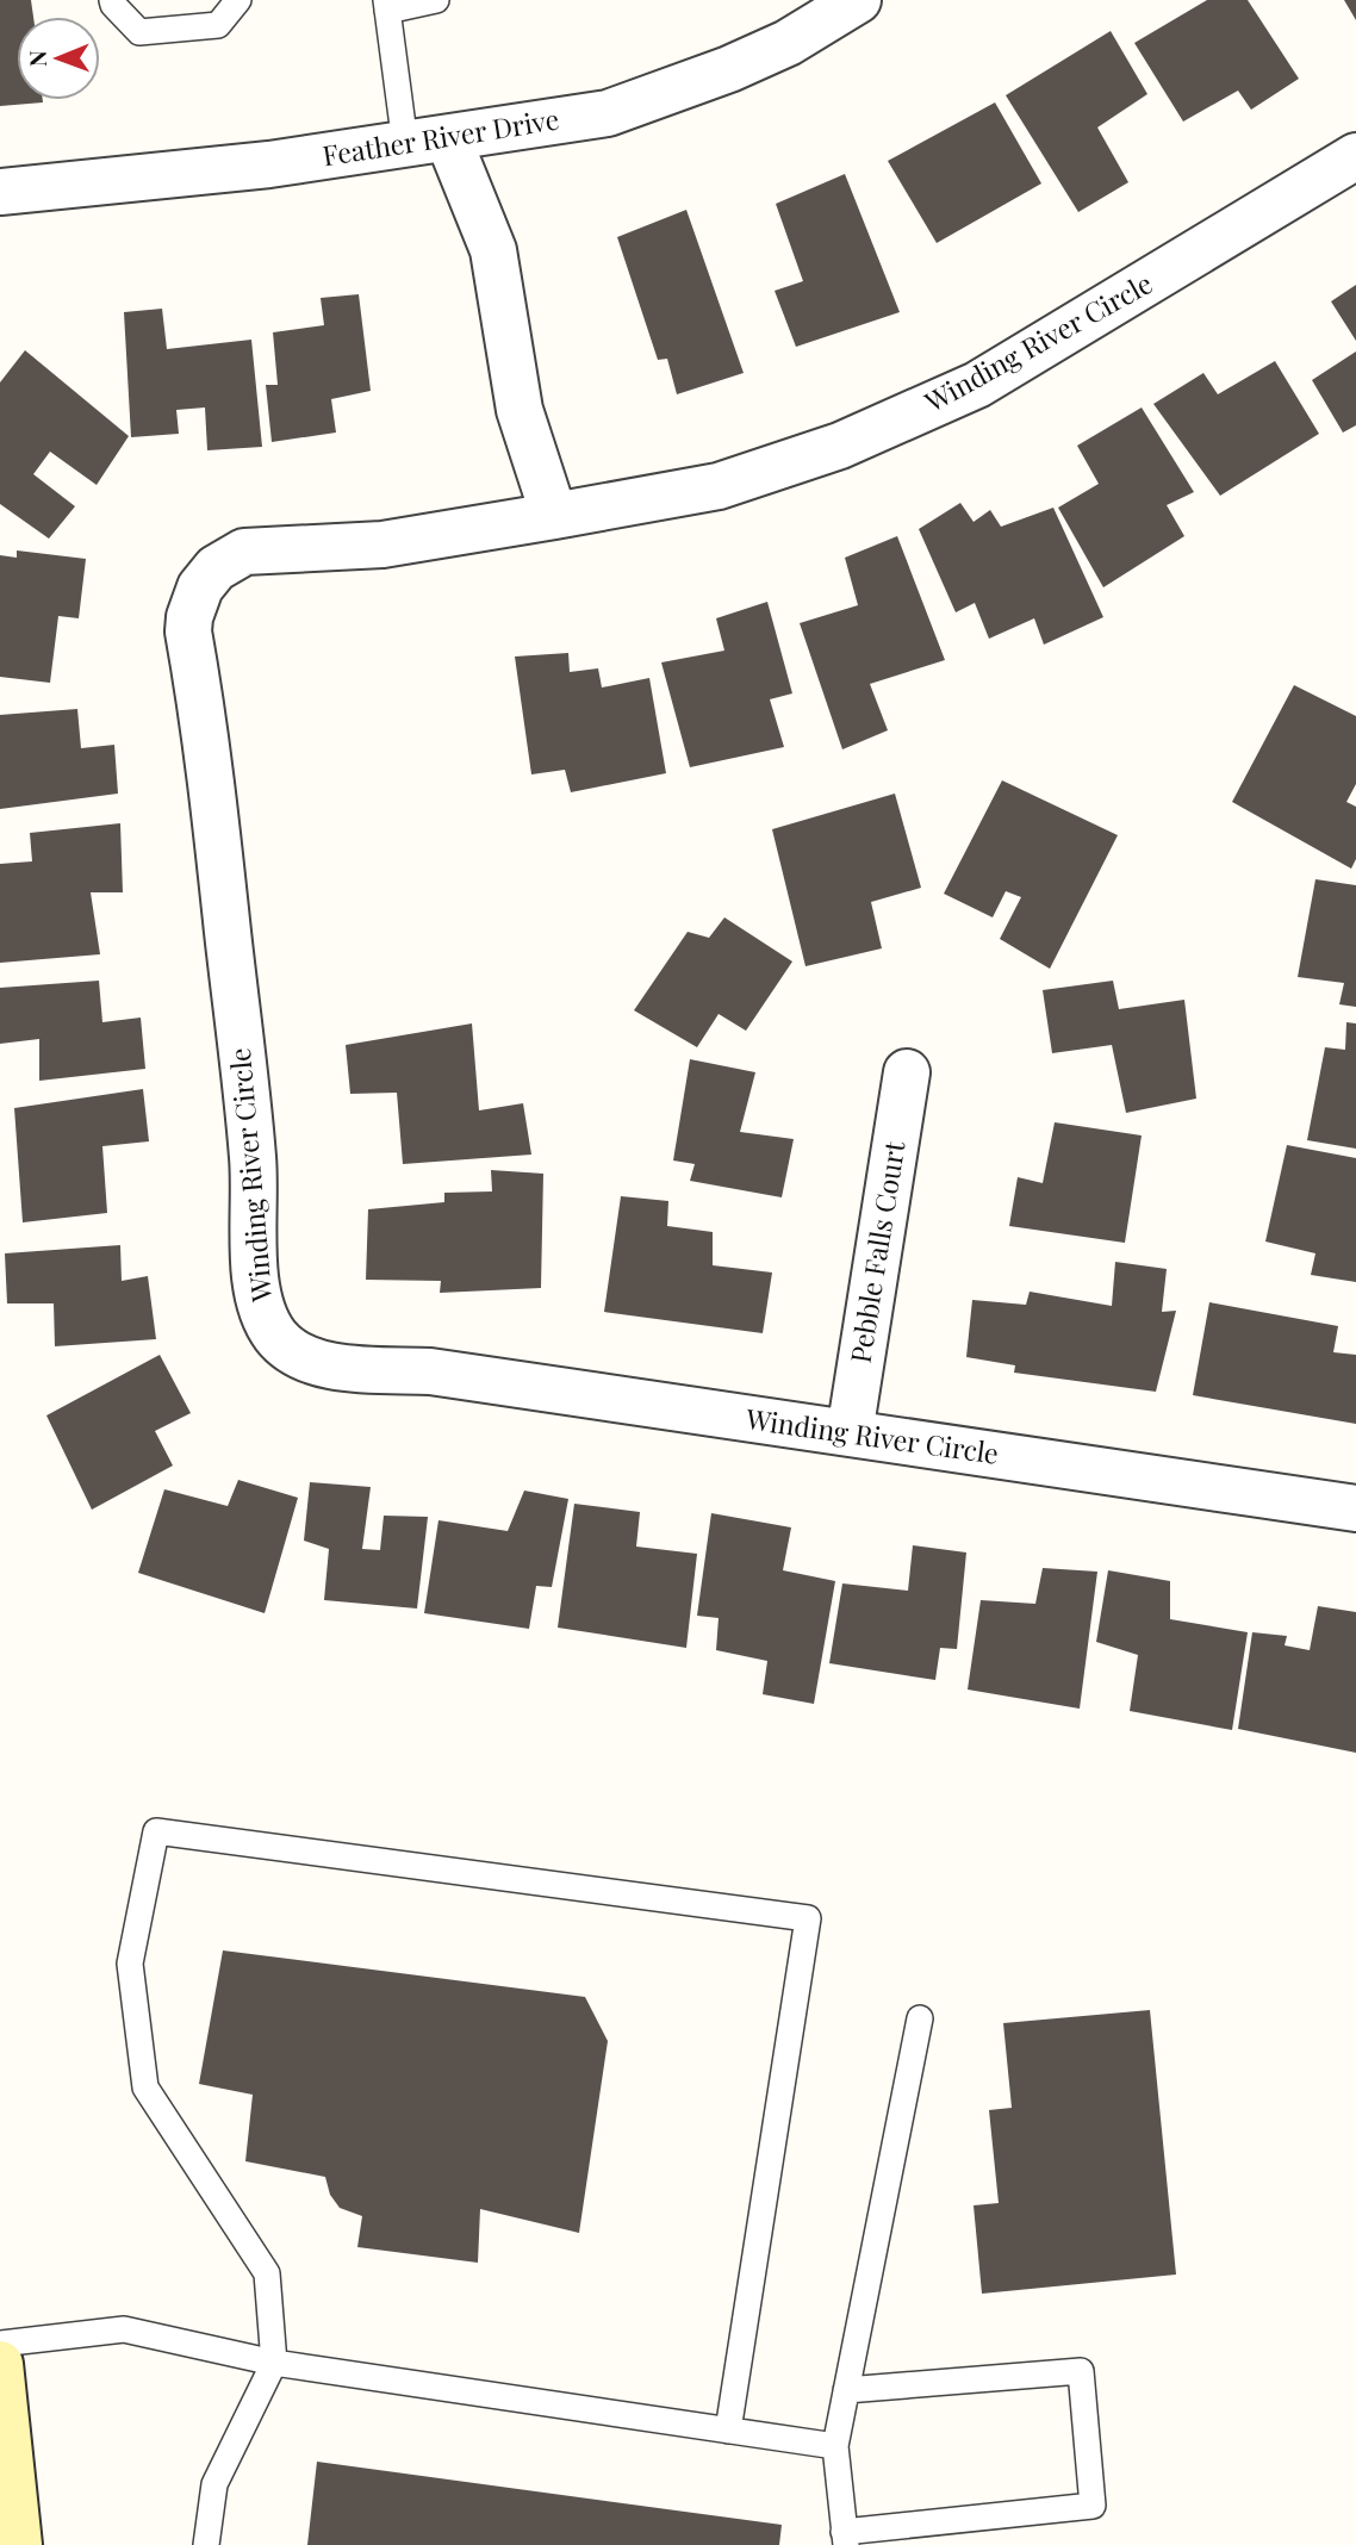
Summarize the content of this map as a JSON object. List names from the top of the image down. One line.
{"streets":{"street":["Feather River Drive","Winding River Circle","Pebble Falls Court"]},"crossings":[["Winding River Circle","Pebble Falls Court"]],"north":"left"}
